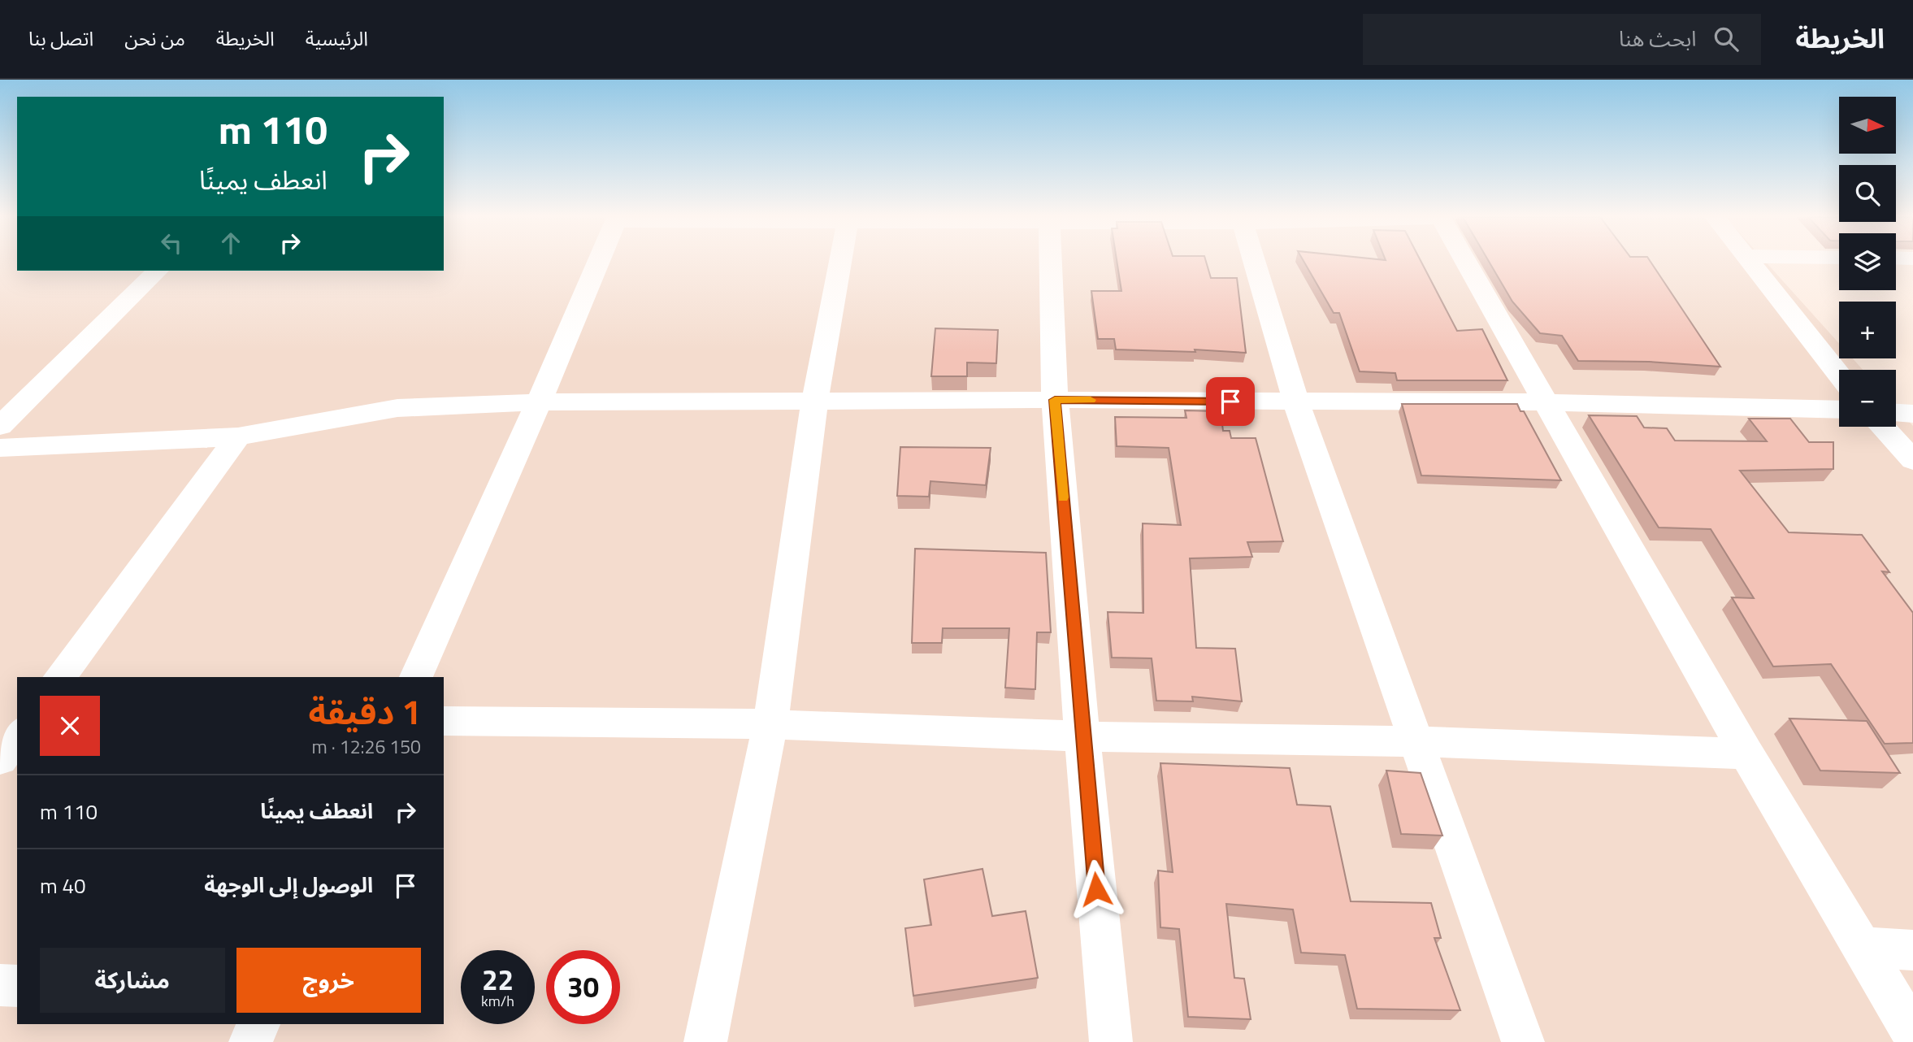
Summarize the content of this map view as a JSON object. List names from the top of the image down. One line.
{"north":"right","page":{"header":"الخريطة","search":"ابحث هنا","nav":["الرئيسية","الخريطة","من نحن","اتصل بنا"],"map_buttons":["+","−"],"turn":["110 m","انعطف يمينًا"],"heading":["1 دقيقة","150 m · 12:26"],"list":[{"name":"انعطف يمينًا","value":"110 m"},{"name":"الوصول إلى الوجهة","value":"40 m"}],"buttons":["خروج","مشاركة"],"speed":"22 km/h","limit":"30"}}
